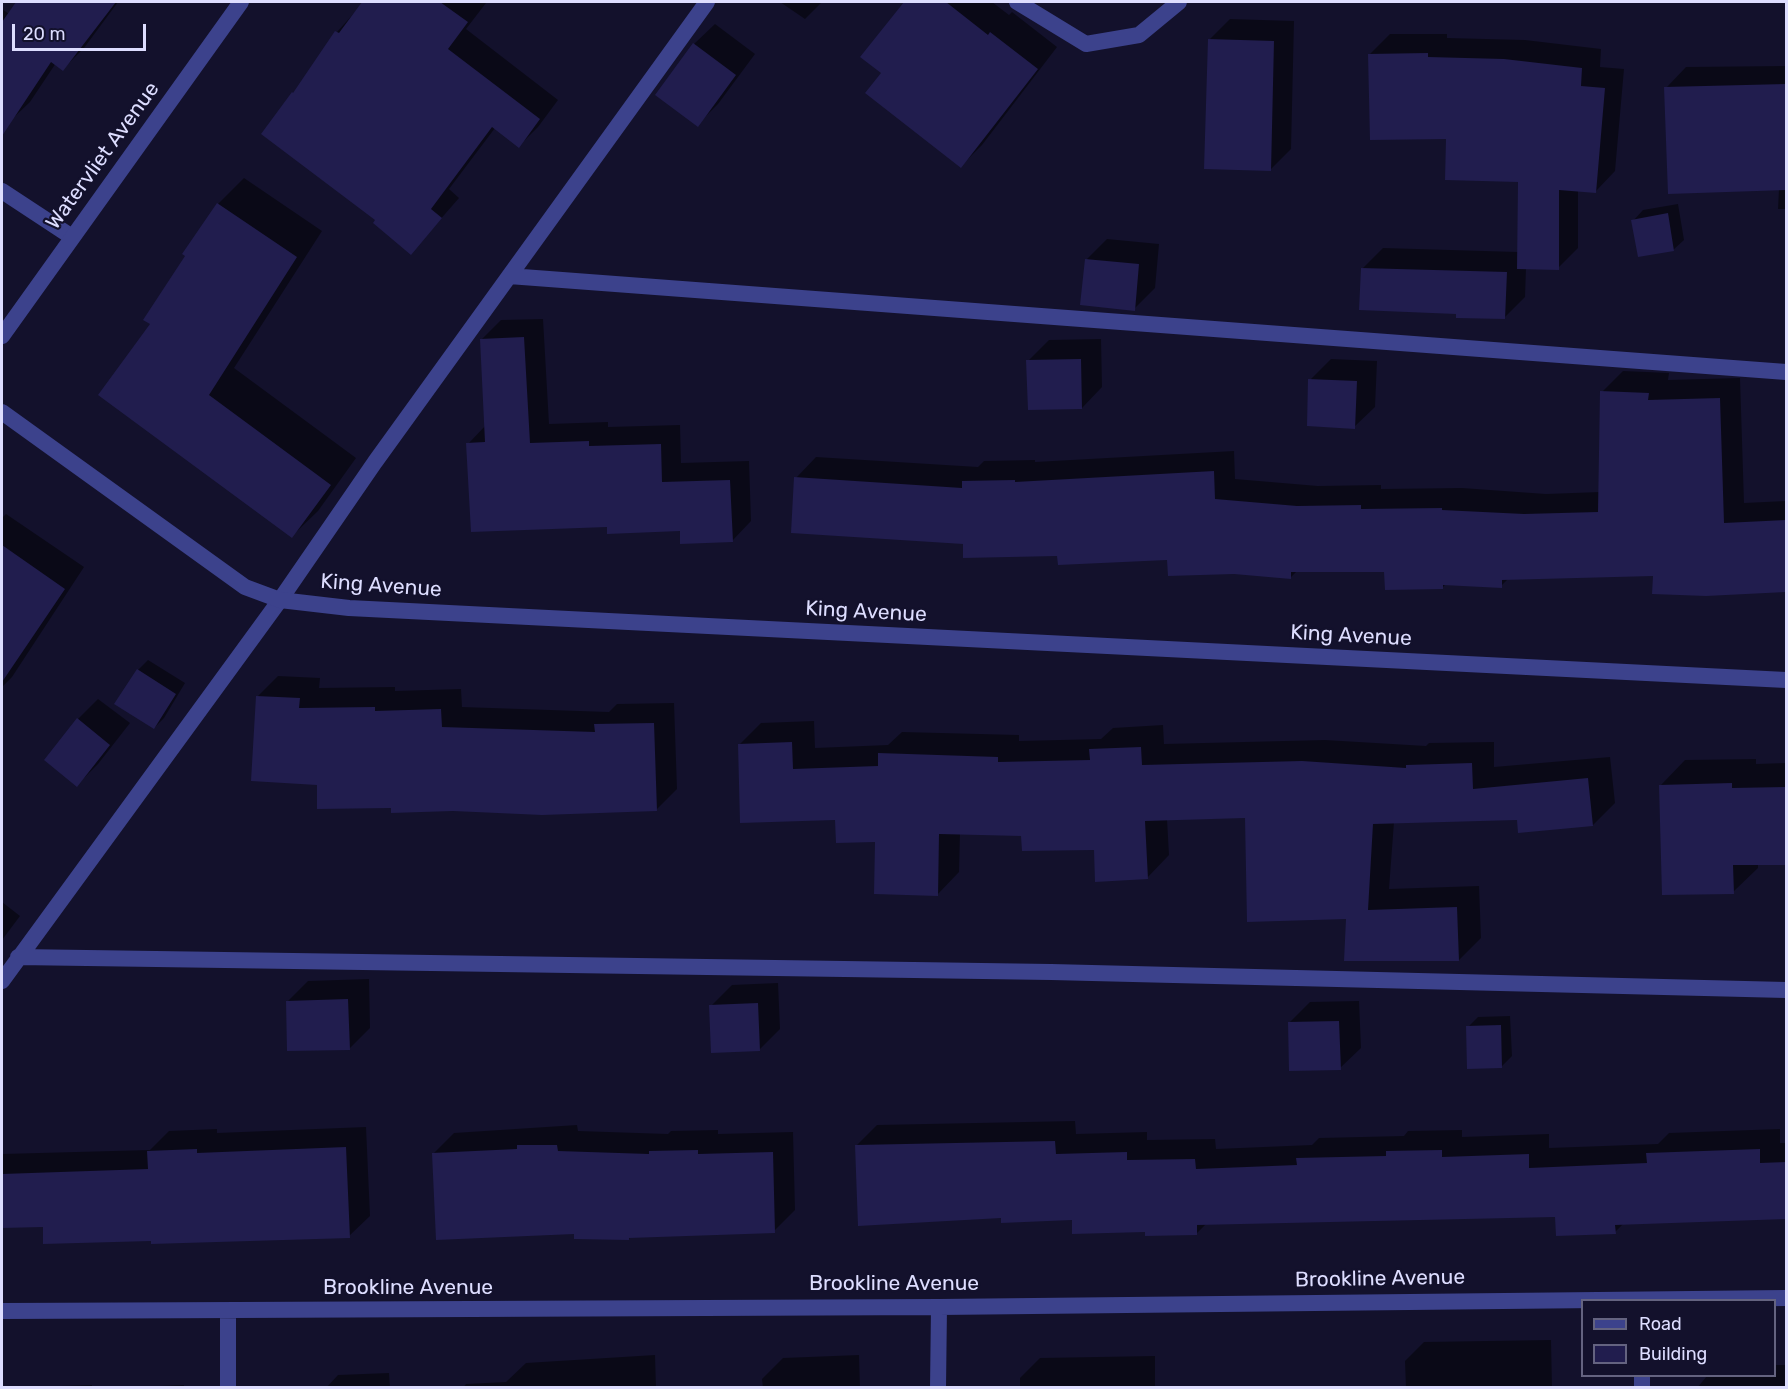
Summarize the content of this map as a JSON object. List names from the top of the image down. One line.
{"streets":{"street":["Watervliet Avenue","King Avenue","Brookline Avenue"]},"legend":["Road","Building"],"scale_bar":"20 m"}
